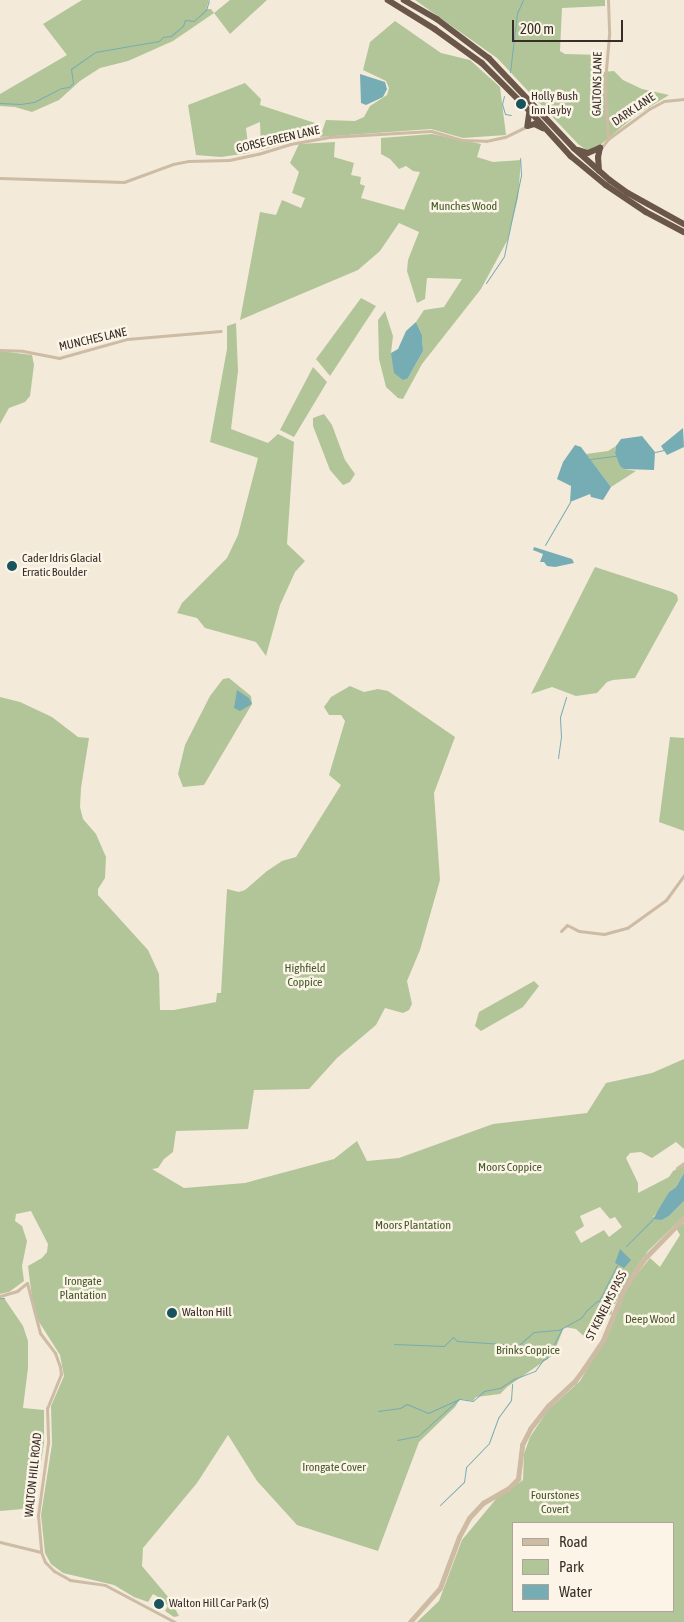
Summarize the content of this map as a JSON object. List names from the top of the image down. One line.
{"streets":{"street":["GALTONS LANE","DARK LANE","GORSE GREEN LANE","MUNCHES LANE","ST KENELMS PASS","WALTON HILL ROAD"]},"crossings":[["GALTONS LANE","DARK LANE"]],"parks":["Munches Wood","Highfield Coppice","Moors Coppice","Moors Plantation","Irongate Plantation","Deep Wood","Brinks Coppice","Irongate Cover","Fourstones Covert"],"places":["Holly Bush Inn layby","Cader Idris Glacial Erratic Boulder","Walton Hill","Walton Hill Car Park (S)"],"legend":["Road","Park","Water"],"scale_bar":"200 m"}
